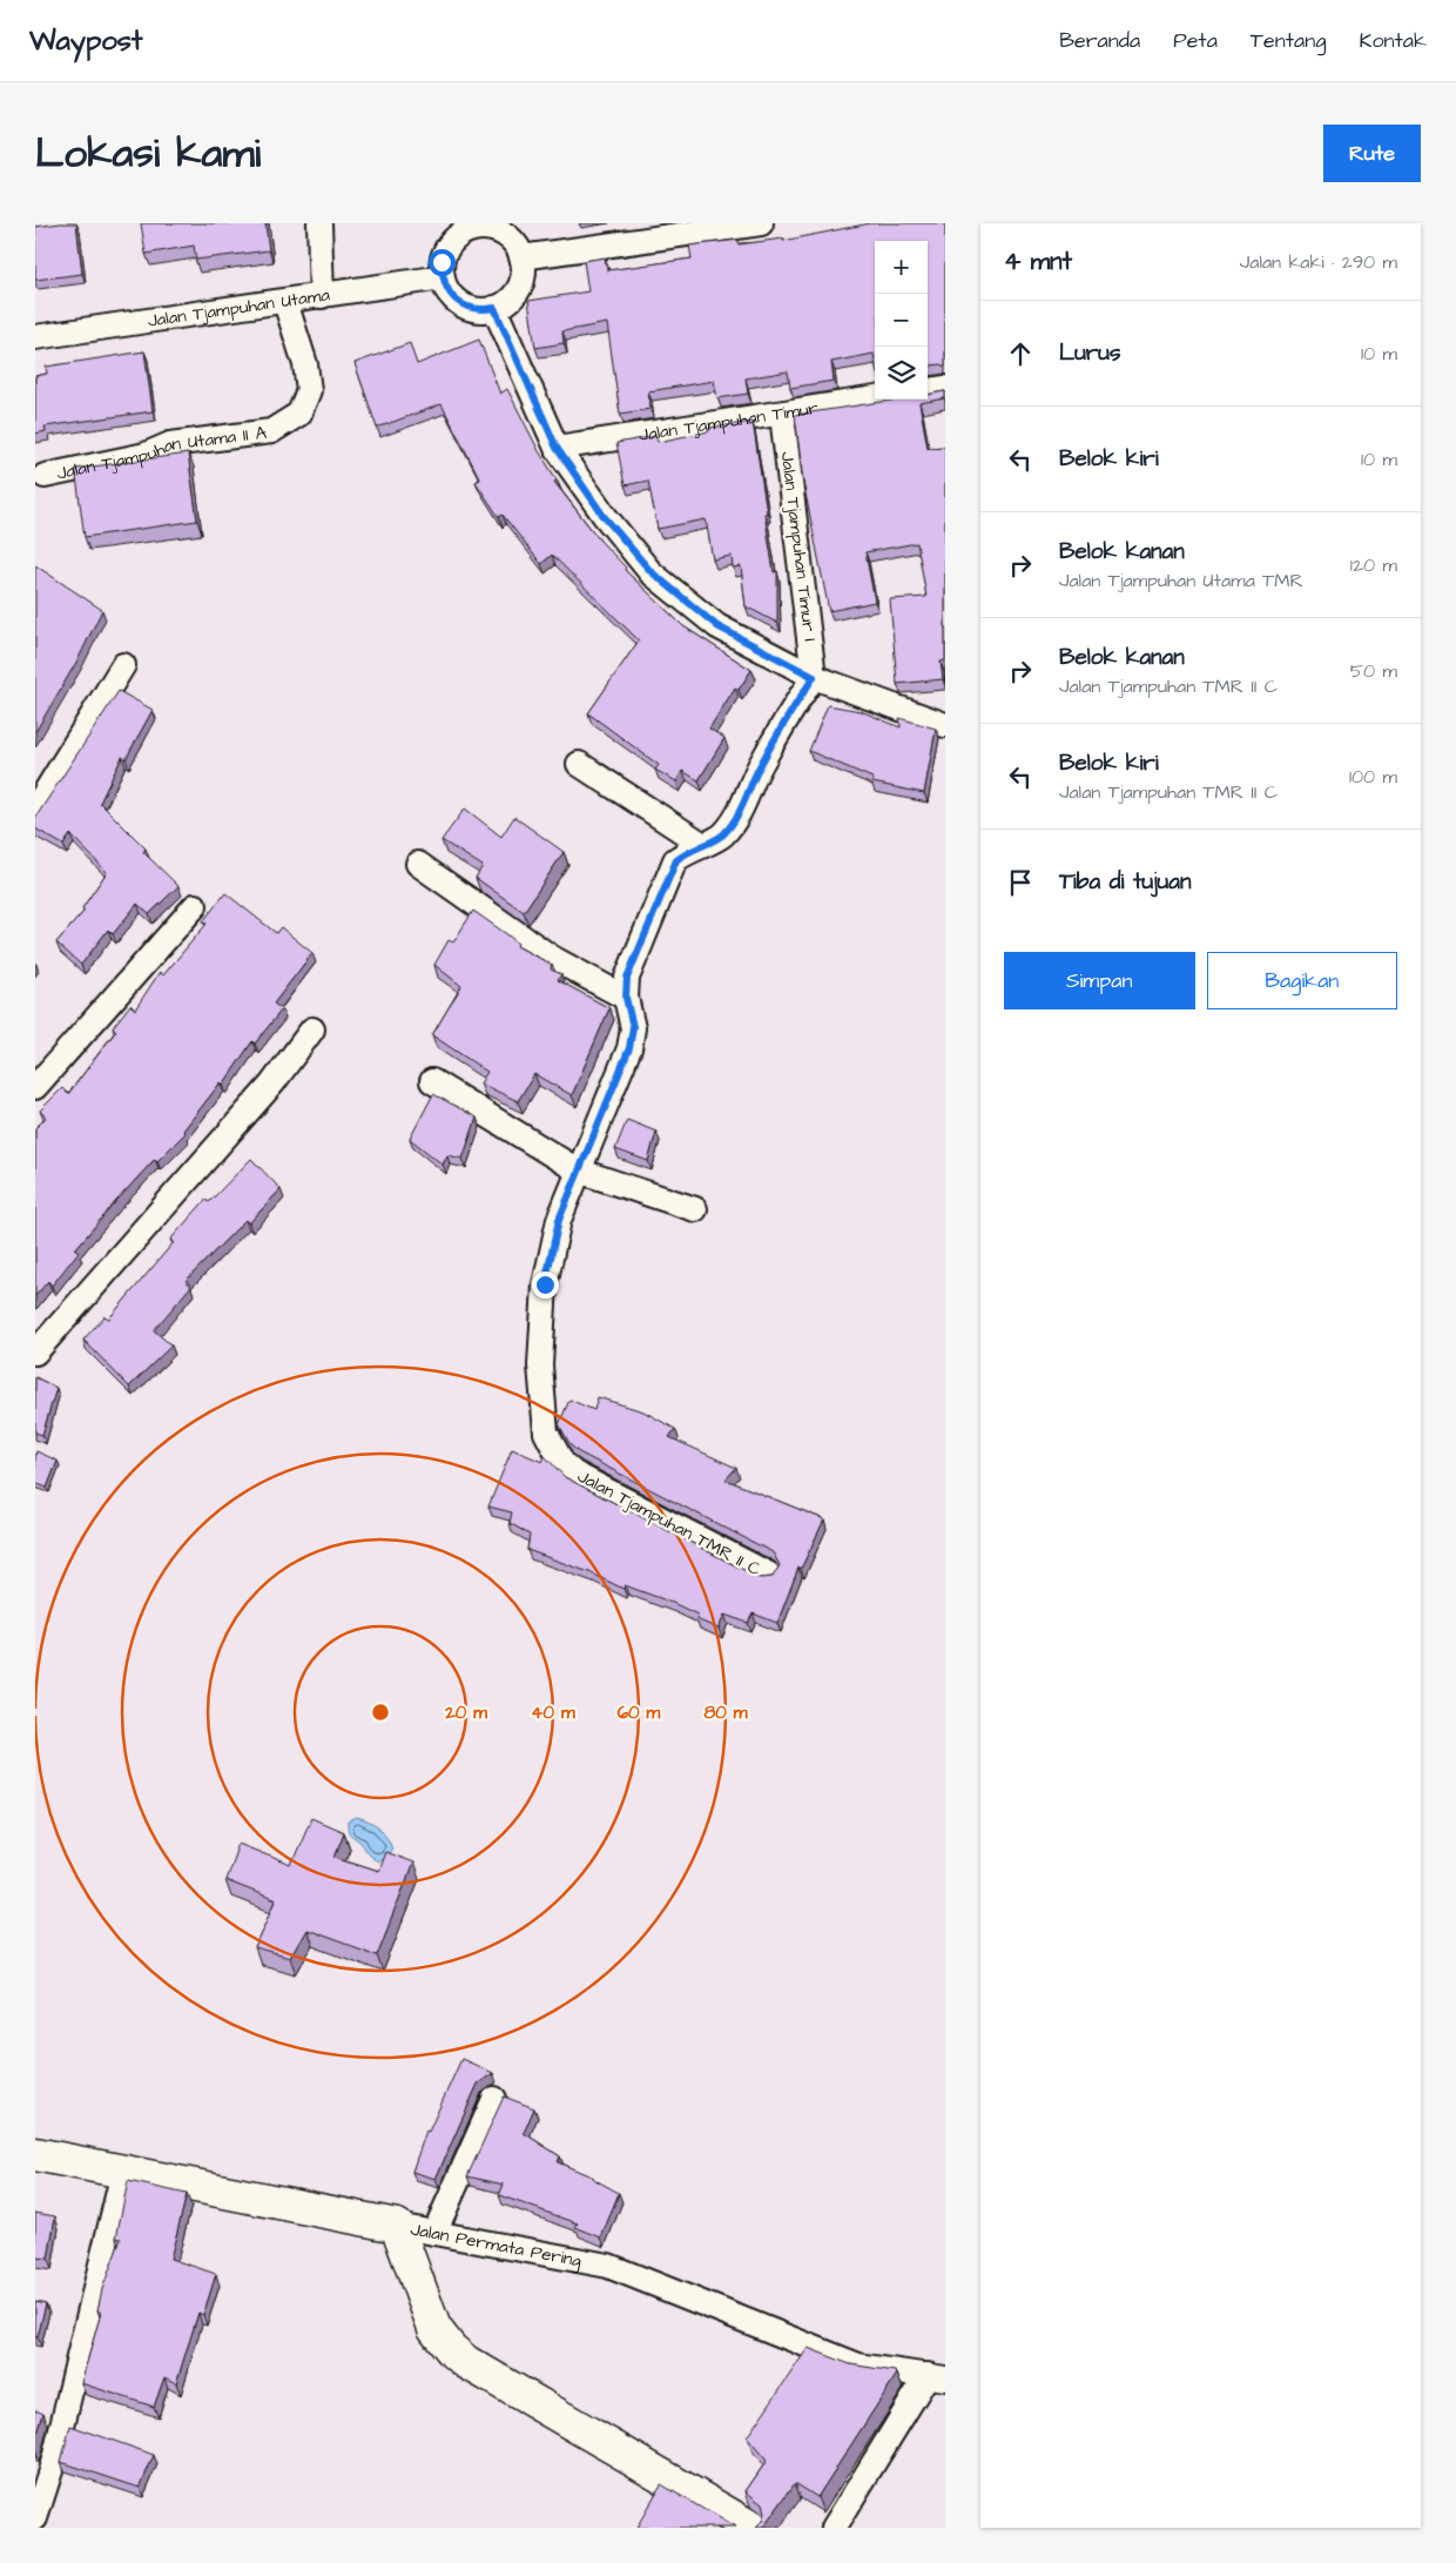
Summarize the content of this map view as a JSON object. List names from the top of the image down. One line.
{"streets":{"street":["Jalan Tjampuhan Utama","Jalan Tjampuhan Timur","Jalan Tjampuhan Utama II A","Jalan Tjampuhan Timur I","Jalan Tjampuhan TMR II C","Jalan Permata Pering"]},"crossings":[["Jalan Tjampuhan Utama","Jalan Tjampuhan Utama II A"],["Jalan Tjampuhan Timur","Jalan Tjampuhan Timur I"],["Jalan Tjampuhan Timur I","Jalan Tjampuhan TMR II C"]],"page":{"header":"Waypost","nav":["Beranda","Peta","Tentang","Kontak"],"title":"Lokasi kami","buttons":["Rute",["Simpan","Bagikan"]],"heading":["4 mnt","Jalan kaki · 290 m"],"map_buttons":["+","−"],"list":[["Lurus","10 m"],["Belok kiri","10 m"],["Belok kanan","Jalan Tjampuhan Utama TMR","120 m"],["Belok kanan","Jalan Tjampuhan TMR II C","50 m"],["Belok kiri","Jalan Tjampuhan TMR II C","100 m"],"Tiba di tujuan"]},"rings":["20 m","40 m","60 m","80 m"]}
